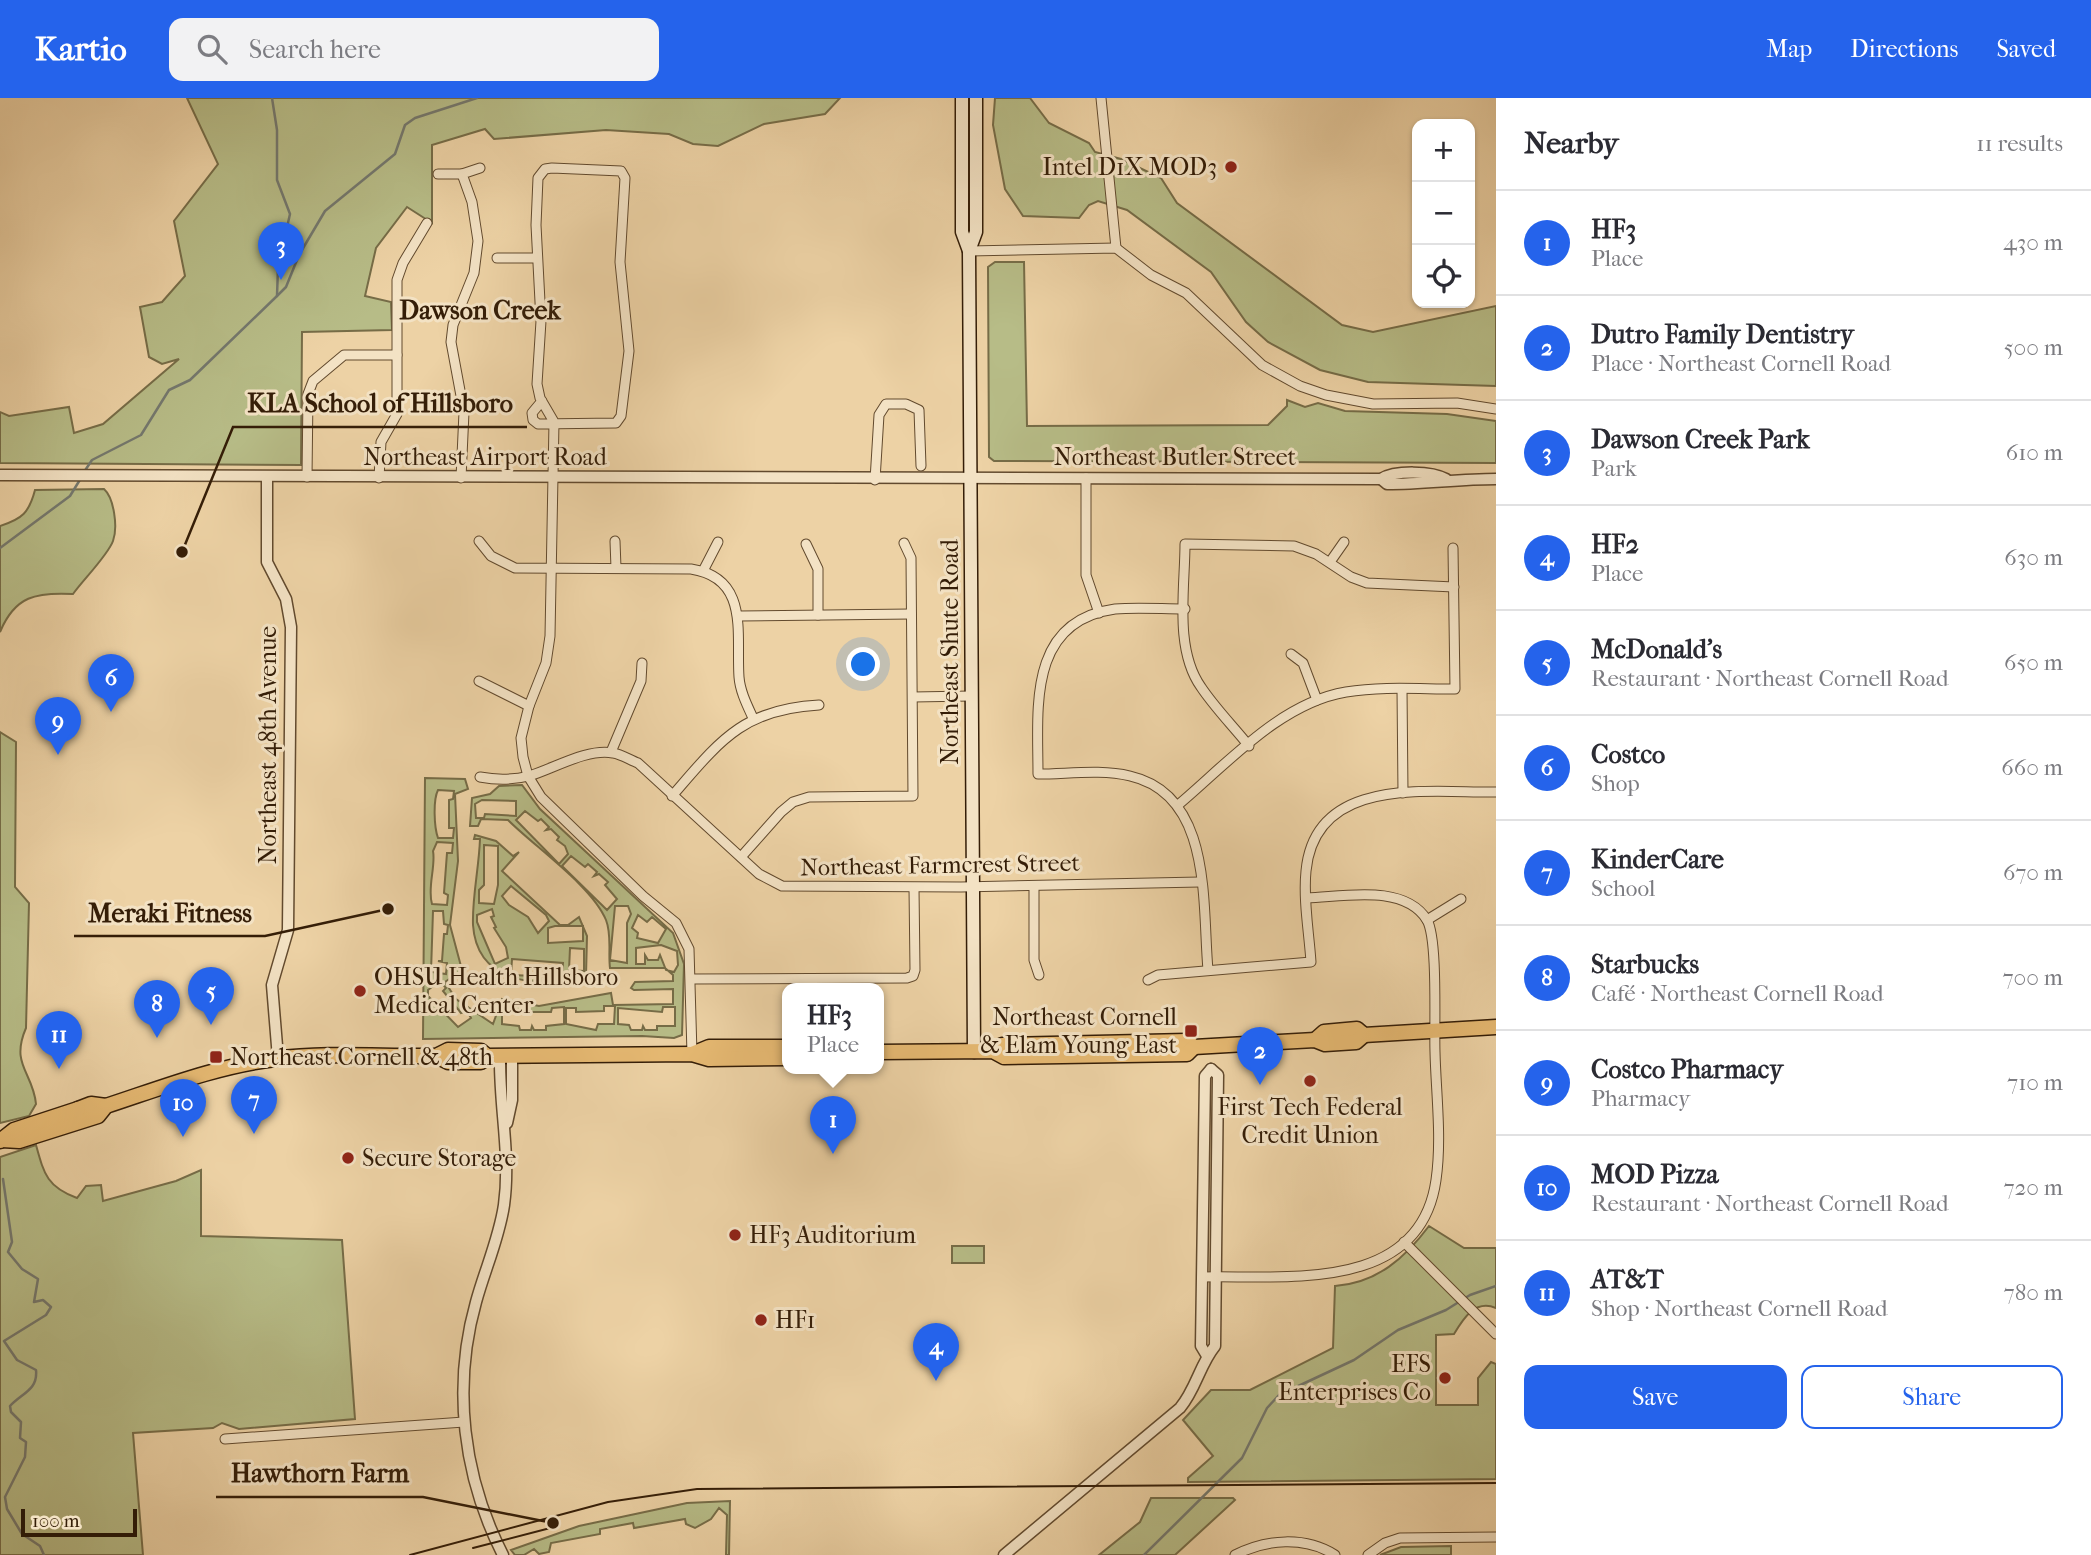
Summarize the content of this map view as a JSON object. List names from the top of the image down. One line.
{"streets":{"main road":["Northeast Shute Road"],"street":["Northeast Airport Road","Northeast Butler Street","Northeast 48th Avenue","Northeast Farmcrest Street"]},"crossings":[["Northeast Airport Road","Northeast Butler Street"],["Northeast Airport Road","Northeast Shute Road"],["Northeast Airport Road","Northeast 48th Avenue"],["Northeast Butler Street","Northeast Shute Road"],["Northeast Shute Road","Northeast Farmcrest Street"]],"districts":["Dawson Creek"],"places":{"other":["Intel D1X MOD3","KLA School of Hillsboro","Meraki Fitness","OHSU Health Hillsboro Medical Center","First Tech Federal Credit Union","Secure Storage","HF3 Auditorium","HF1","EFS Enterprises Co","Hawthorn Farm"],"transit":["Northeast Cornell & Elam Young East","Northeast Cornell & 48th"]},"scale_bar":"100 m","page":{"header":"Kartio","search":"Search here","nav":["Map","Directions","Saved"],"heading":["Nearby","11 results"],"map_buttons":["+","−"],"list":[{"mark":"1","name":"HF3","note":"Place","value":"430 m"},{"mark":"2","name":"Dutro Family Dentistry","note":"Place · Northeast Cornell Road","value":"500 m"},{"mark":"3","name":"Dawson Creek Park","note":"Park","value":"610 m"},{"mark":"4","name":"HF2","note":"Place","value":"630 m"},{"mark":"5","name":"McDonald's","note":"Restaurant · Northeast Cornell Road","value":"650 m"},{"mark":"6","name":"Costco","note":"Shop","value":"660 m"},{"mark":"7","name":"KinderCare","note":"School","value":"670 m"},{"mark":"8","name":"Starbucks","note":"Café · Northeast Cornell Road","value":"700 m"},{"mark":"9","name":"Costco Pharmacy","note":"Pharmacy","value":"710 m"},{"mark":"10","name":"MOD Pizza","note":"Restaurant · Northeast Cornell Road","value":"720 m"},{"mark":"11","name":"AT&T","note":"Shop · Northeast Cornell Road","value":"780 m"}],"pins":["3","6","9","5","8","11","2","7","10","1","4"],"popup":["HF3","Place"],"buttons":["Save","Share"],"scale":"100 m"}}
